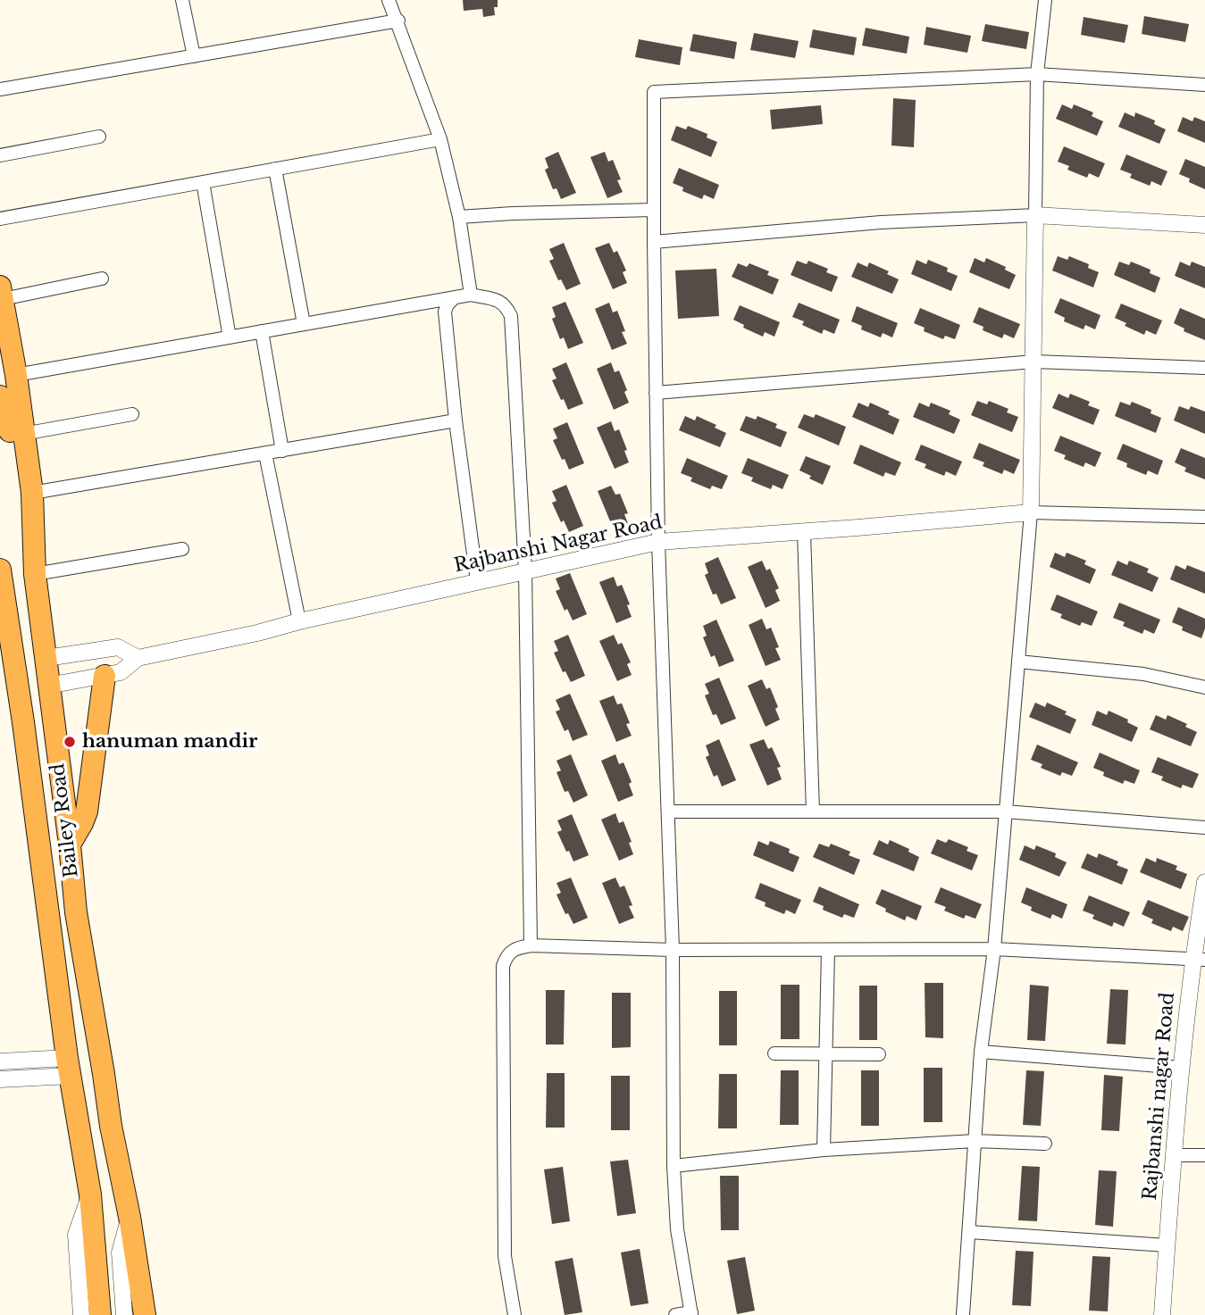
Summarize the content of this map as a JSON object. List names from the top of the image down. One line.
{"streets":{"highway":["Bailey Road"],"street":["Rajbanshi Nagar Road","Rajbanshi nagar Road"]},"crossings":[["Rajbanshi Nagar Road","Bailey Road"]],"places":["hanuman mandir"]}
